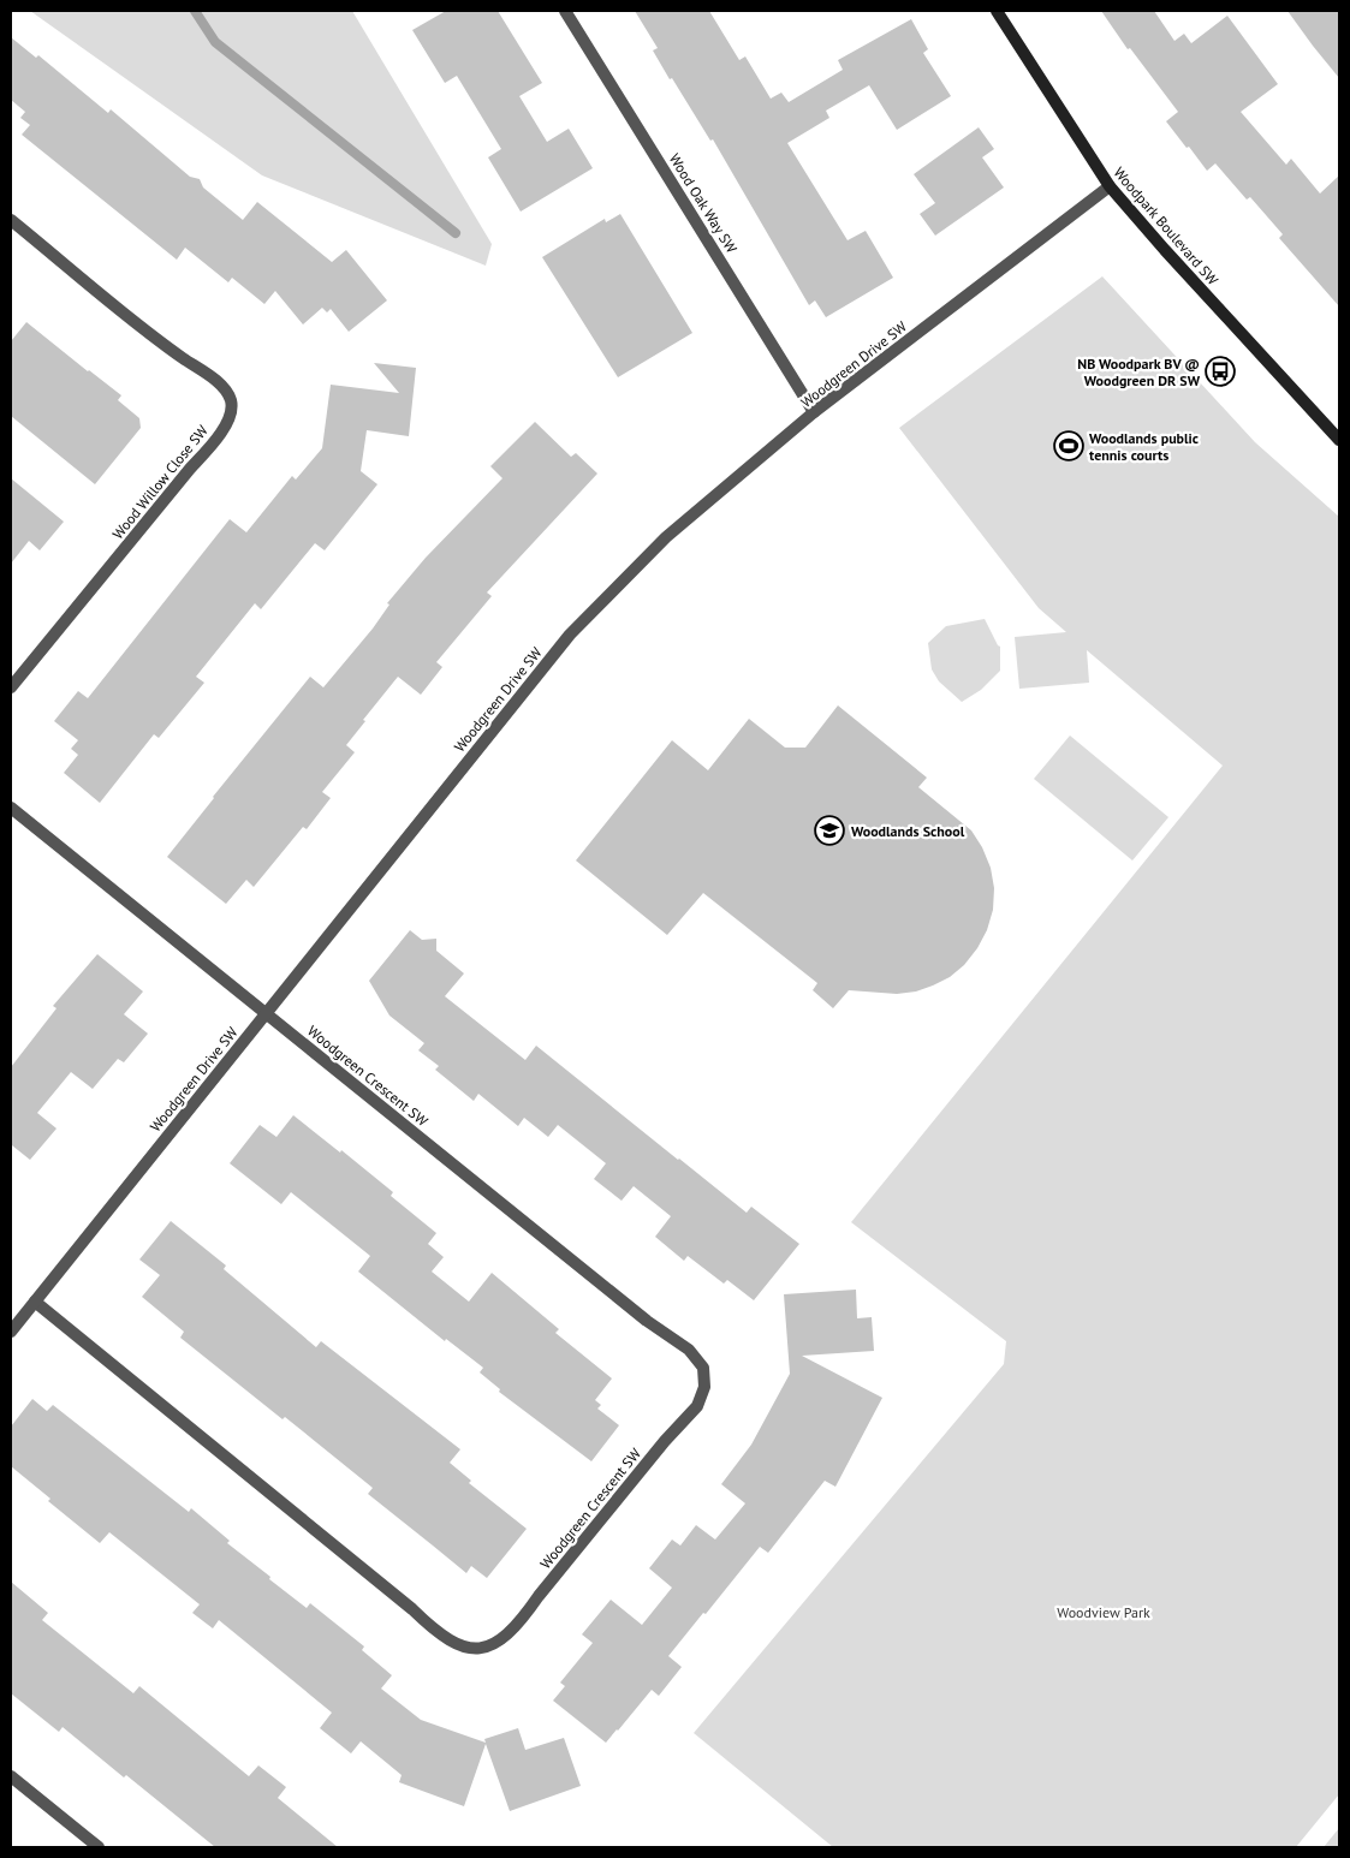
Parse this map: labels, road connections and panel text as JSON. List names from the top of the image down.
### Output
{
  "streets": {
    "street": [
      "Wood Oak Way SW",
      "Woodpark Boulevard SW",
      "Woodgreen Drive SW",
      "Wood Willow Close SW",
      "Woodgreen Crescent SW"
    ]
  },
  "crossings": [
    ["Wood Oak Way SW", "Woodgreen Drive SW"],
    ["Woodpark Boulevard SW", "Woodgreen Drive SW"],
    ["Woodgreen Drive SW", "Woodgreen Crescent SW"]
  ],
  "parks": ["Woodview Park"],
  "places": {
    "bus stop": ["NB Woodpark BV @ Woodgreen DR SW"],
    "sports": ["Woodlands public tennis courts"],
    "school or university": ["Woodlands School"]
  }
}
